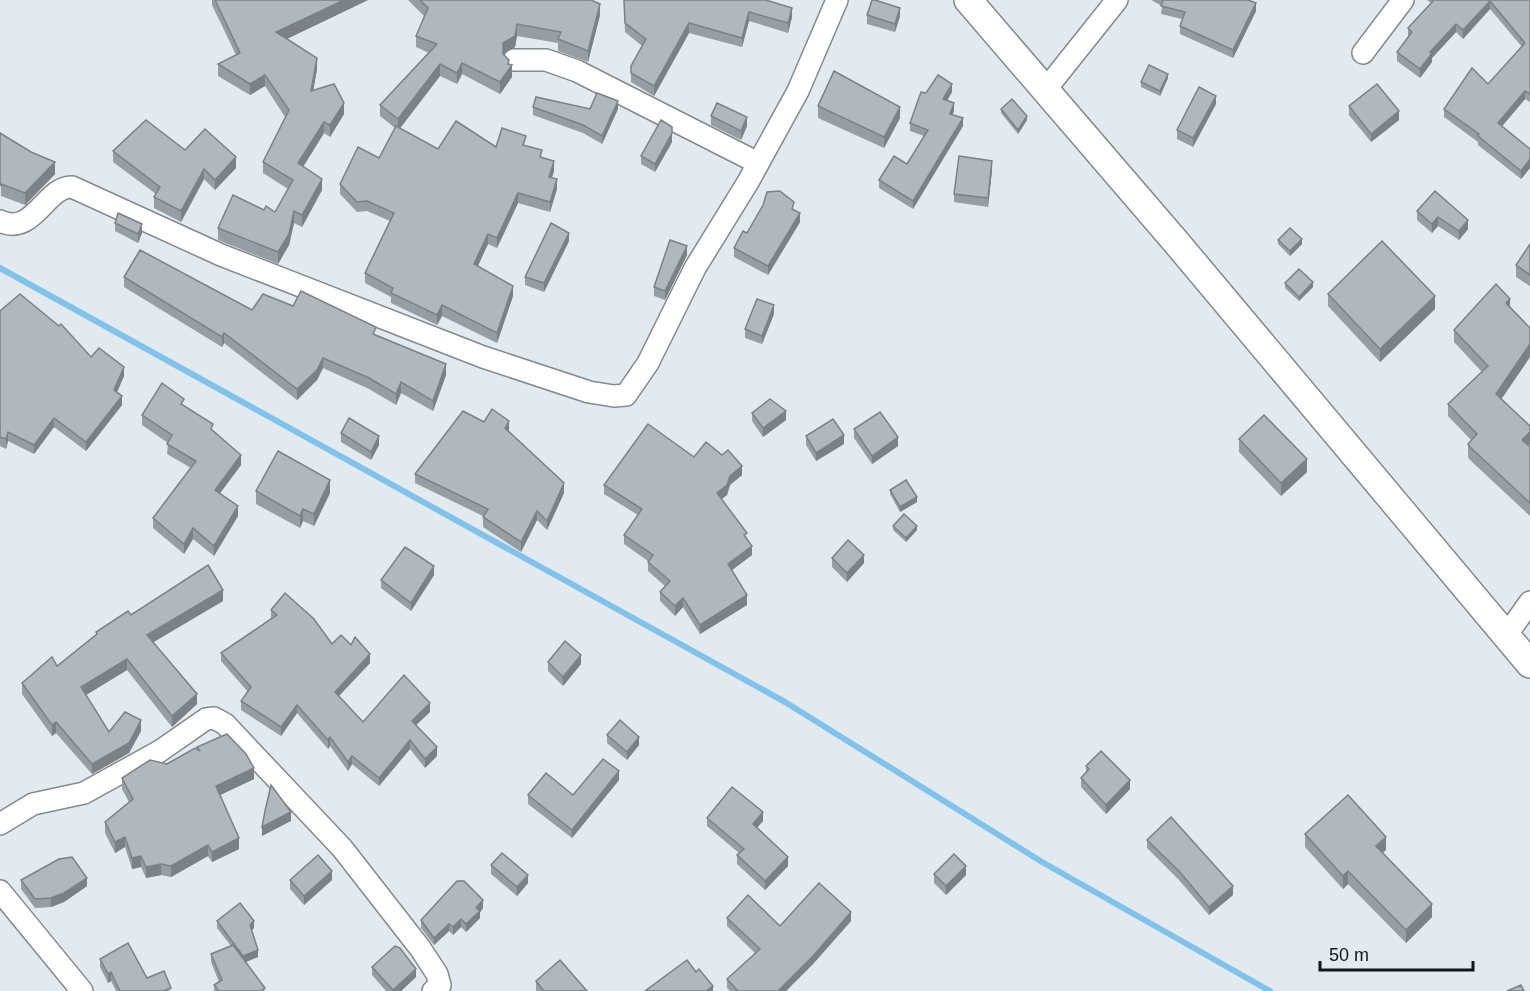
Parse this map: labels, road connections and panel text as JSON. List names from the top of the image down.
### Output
{
  "scale_bar": "50 m"
}
